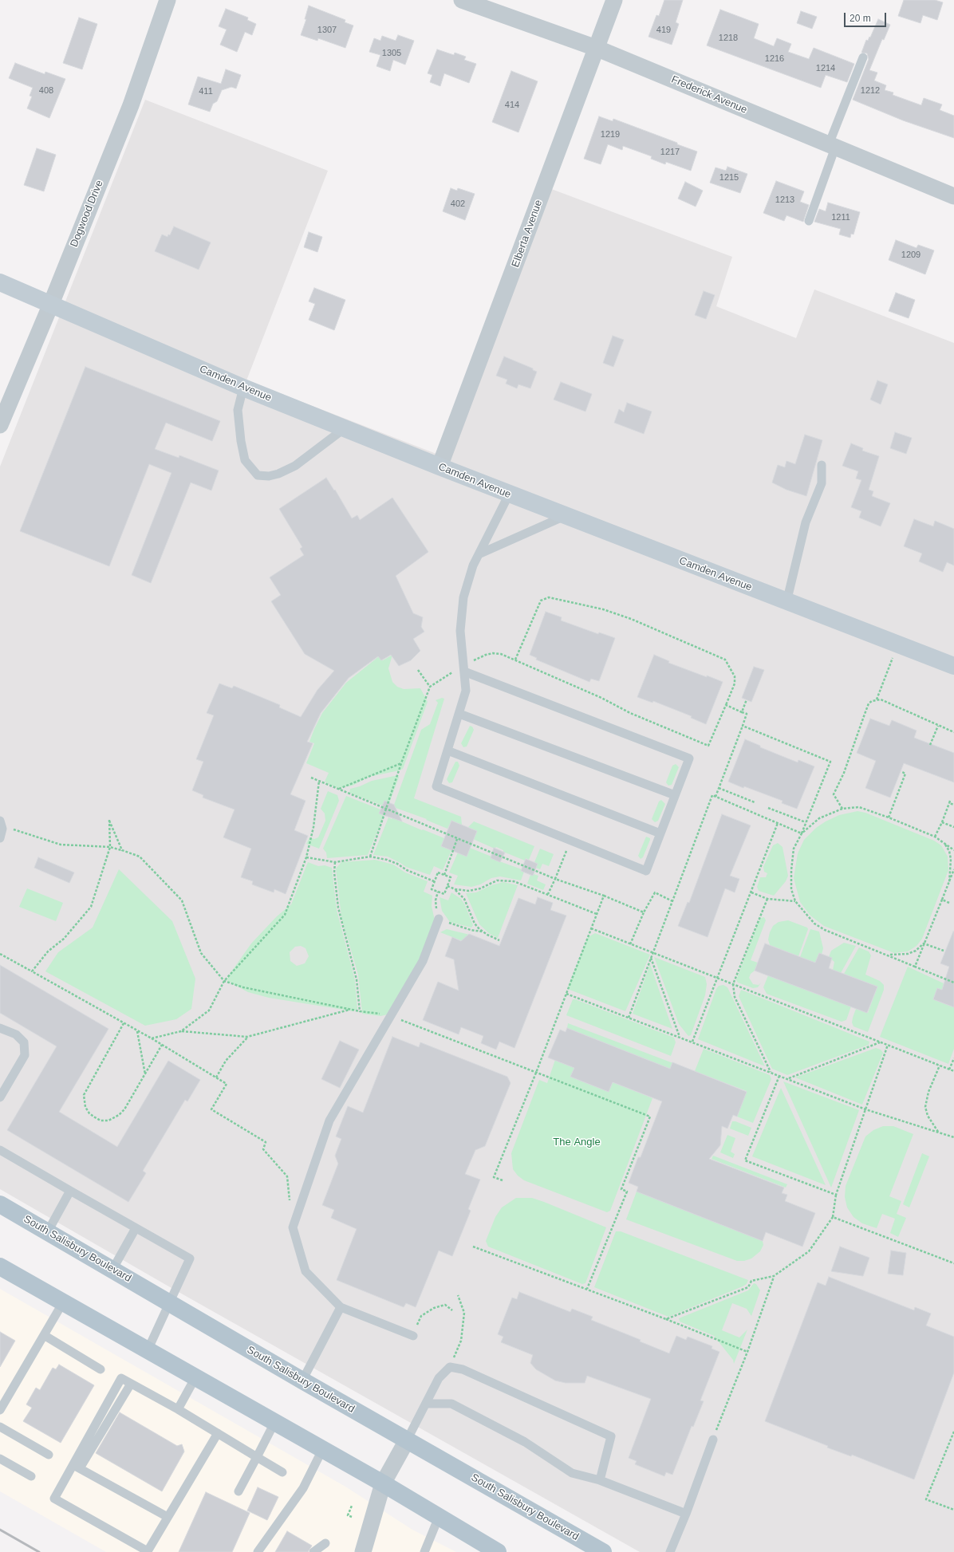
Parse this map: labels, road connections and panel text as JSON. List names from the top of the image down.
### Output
{
  "streets": {
    "main road": ["South Salisbury Boulevard"],
    "street": [
      "Frederick Avenue",
      "Dogwood Drive",
      "Elberta Avenue",
      "Camden Avenue"
    ]
  },
  "crossings": [
    ["Frederick Avenue", "Elberta Avenue"],
    ["Dogwood Drive", "Camden Avenue"],
    ["Elberta Avenue", "Camden Avenue"]
  ],
  "parks": ["The Angle"],
  "house_numbers": [
    "1307",
    "419",
    "1218",
    "1305",
    "1216",
    "1214",
    "408",
    "1212",
    "411",
    "414",
    "1219",
    "1217",
    "1215",
    "1213",
    "402",
    "1211",
    "1209"
  ],
  "scale_bar": "20 m"
}
